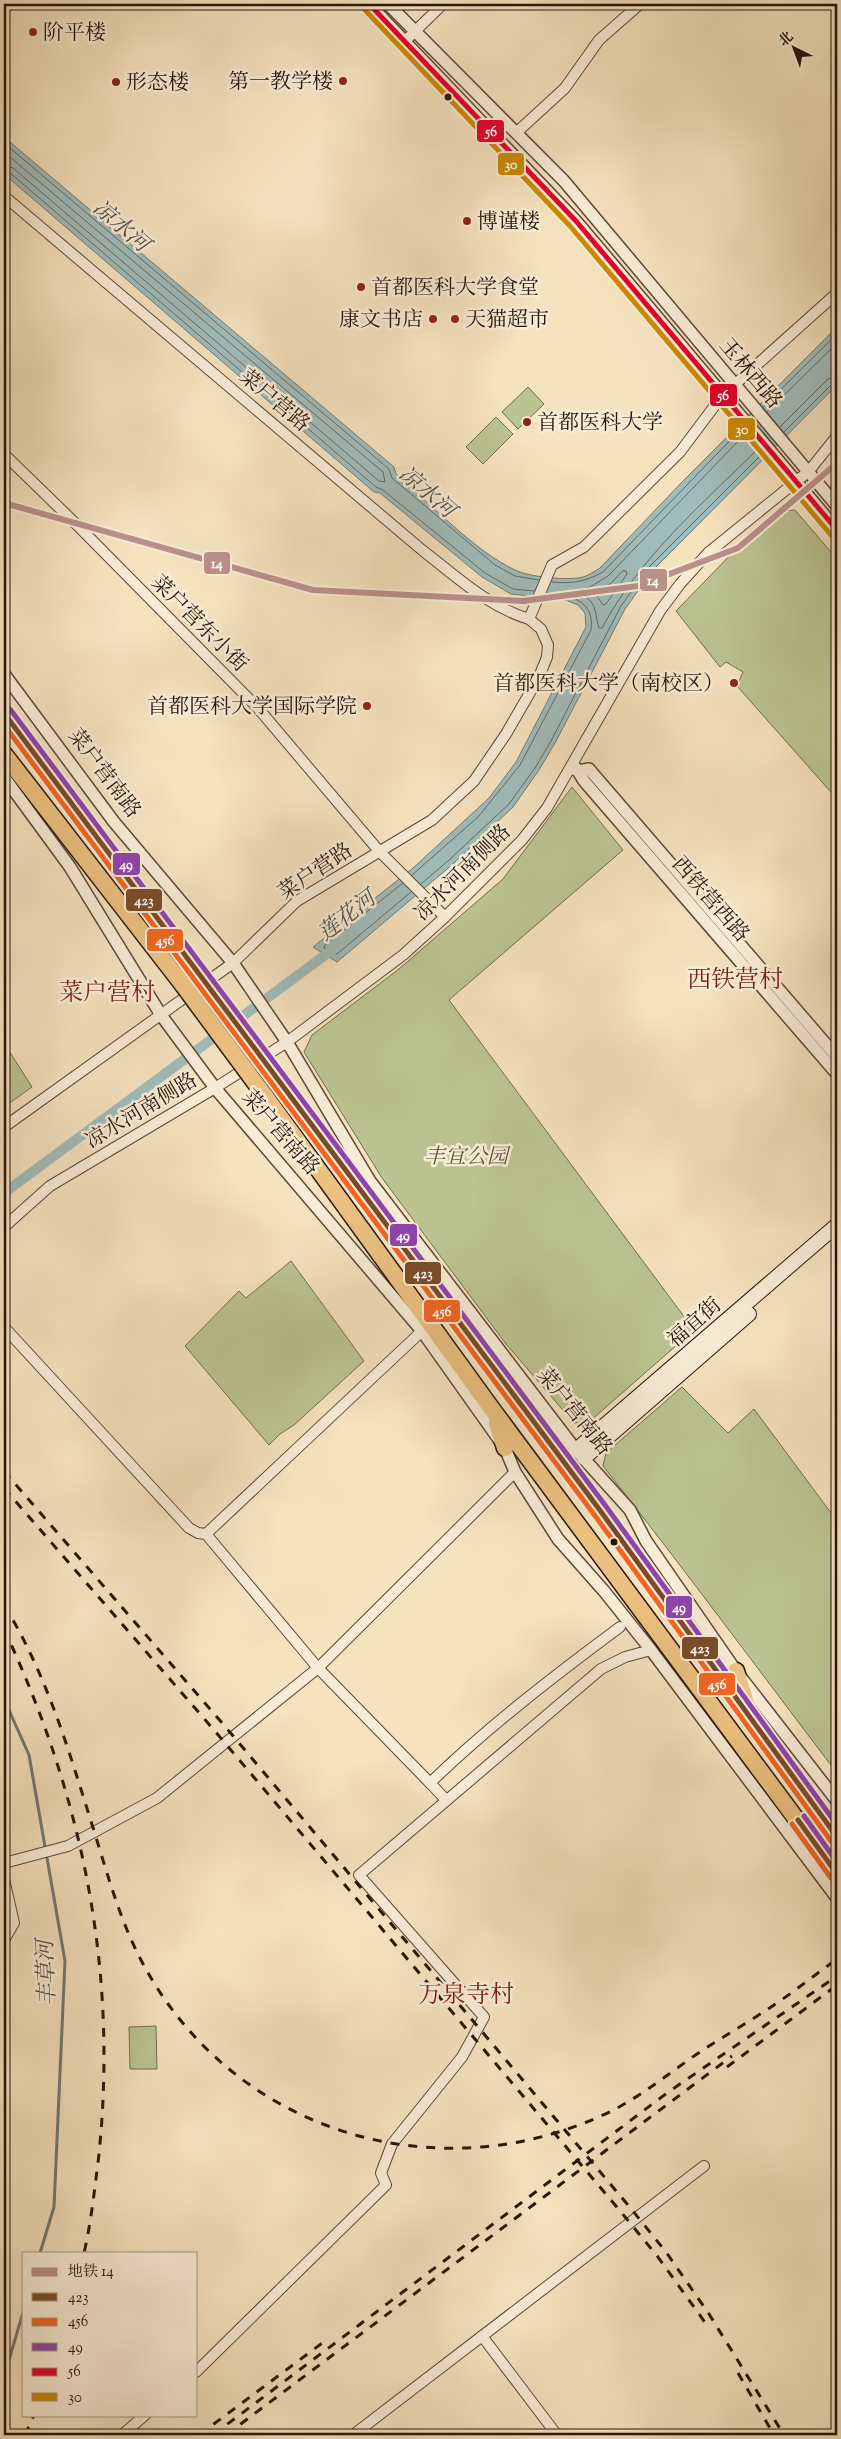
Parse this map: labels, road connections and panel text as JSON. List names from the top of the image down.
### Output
{
  "streets": {
    "highway": ["菜户营南路"],
    "main road": ["福宜街"],
    "street": [
      "玉林西路",
      "菜户营路",
      "菜户营东小街",
      "凉水河南侧路",
      "西铁营西路"
    ]
  },
  "crossings": [
    ["玉林西路", "凉水河南侧路"],
    ["菜户营路", "菜户营东小街"],
    ["菜户营路", "菜户营南路"],
    ["菜户营东小街", "凉水河南侧路"],
    ["菜户营南路", "凉水河南侧路"],
    ["菜户营南路", "福宜街"],
    ["凉水河南侧路", "西铁营西路"]
  ],
  "districts": ["西铁营村", "菜户营村", "万泉寺村"],
  "water": ["凉水河", "莲花河", "丰草河"],
  "parks": ["丰宜公园"],
  "places": [
    "阶平楼",
    "第一教学楼",
    "形态楼",
    "博谨楼",
    "首都医科大学食堂",
    "康文书店",
    "天猫超市",
    "首都医科大学",
    "首都医科大学（南校区）",
    "首都医科大学国际学院"
  ],
  "lines": [
    "transit line 56",
    "transit line 30",
    "metro line 14",
    "transit line 49",
    "transit line 423",
    "transit line 456"
  ],
  "legend": [
    "地铁 14",
    "423",
    "456",
    "49",
    "56",
    "30"
  ],
  "north": "top left"
}
